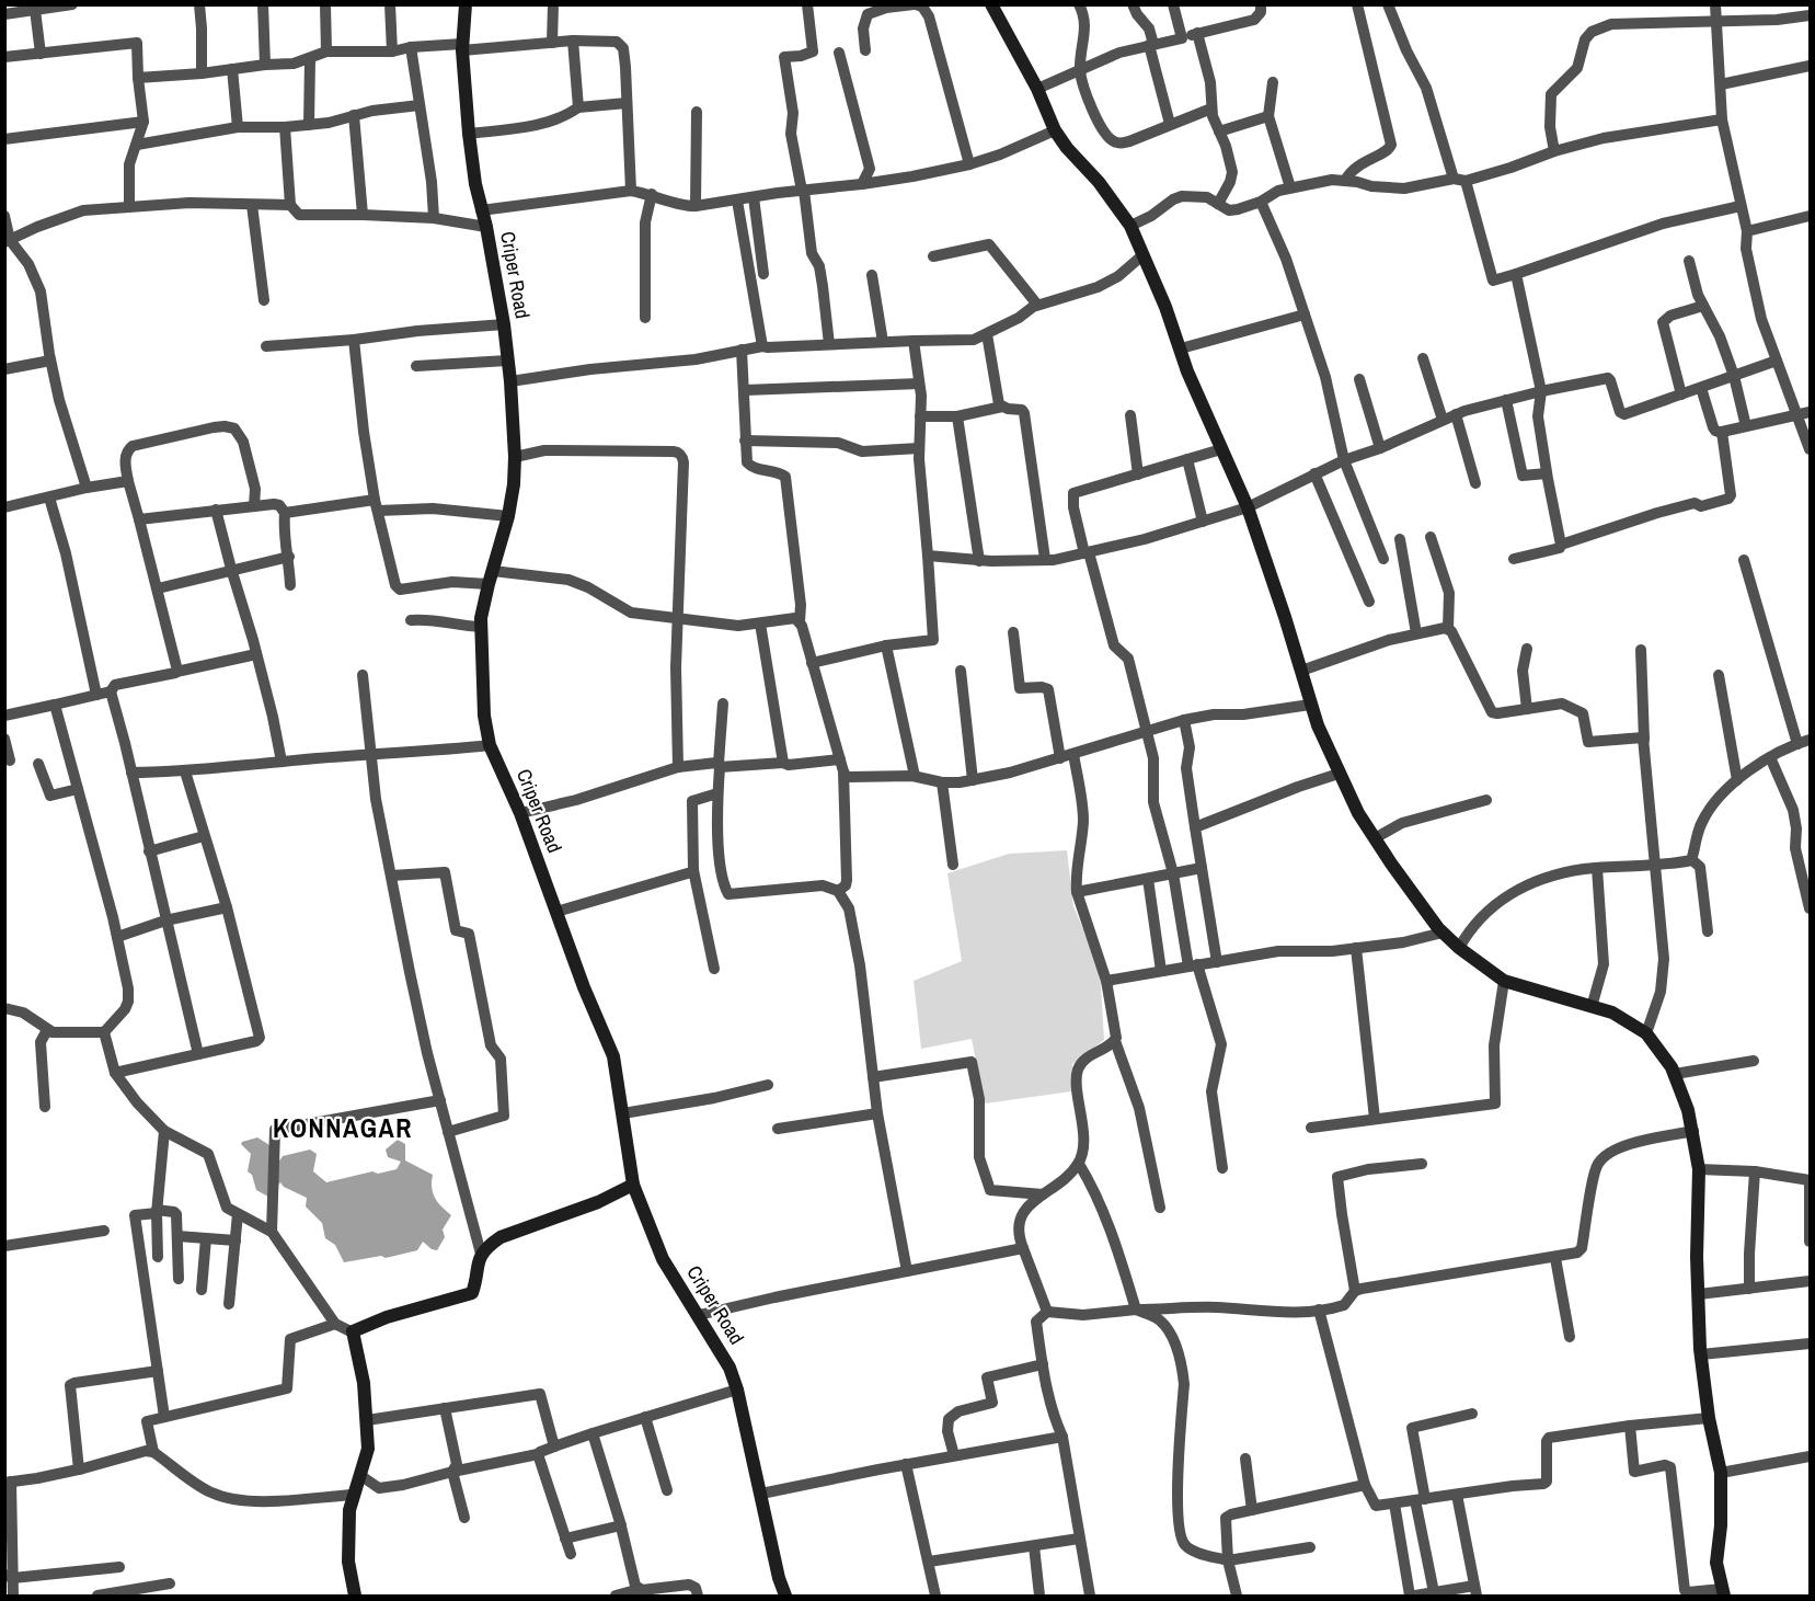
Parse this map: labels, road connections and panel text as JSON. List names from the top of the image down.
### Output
{
  "streets": {
    "street": ["Criper Road"]
  },
  "districts": ["KONNAGAR"]
}
